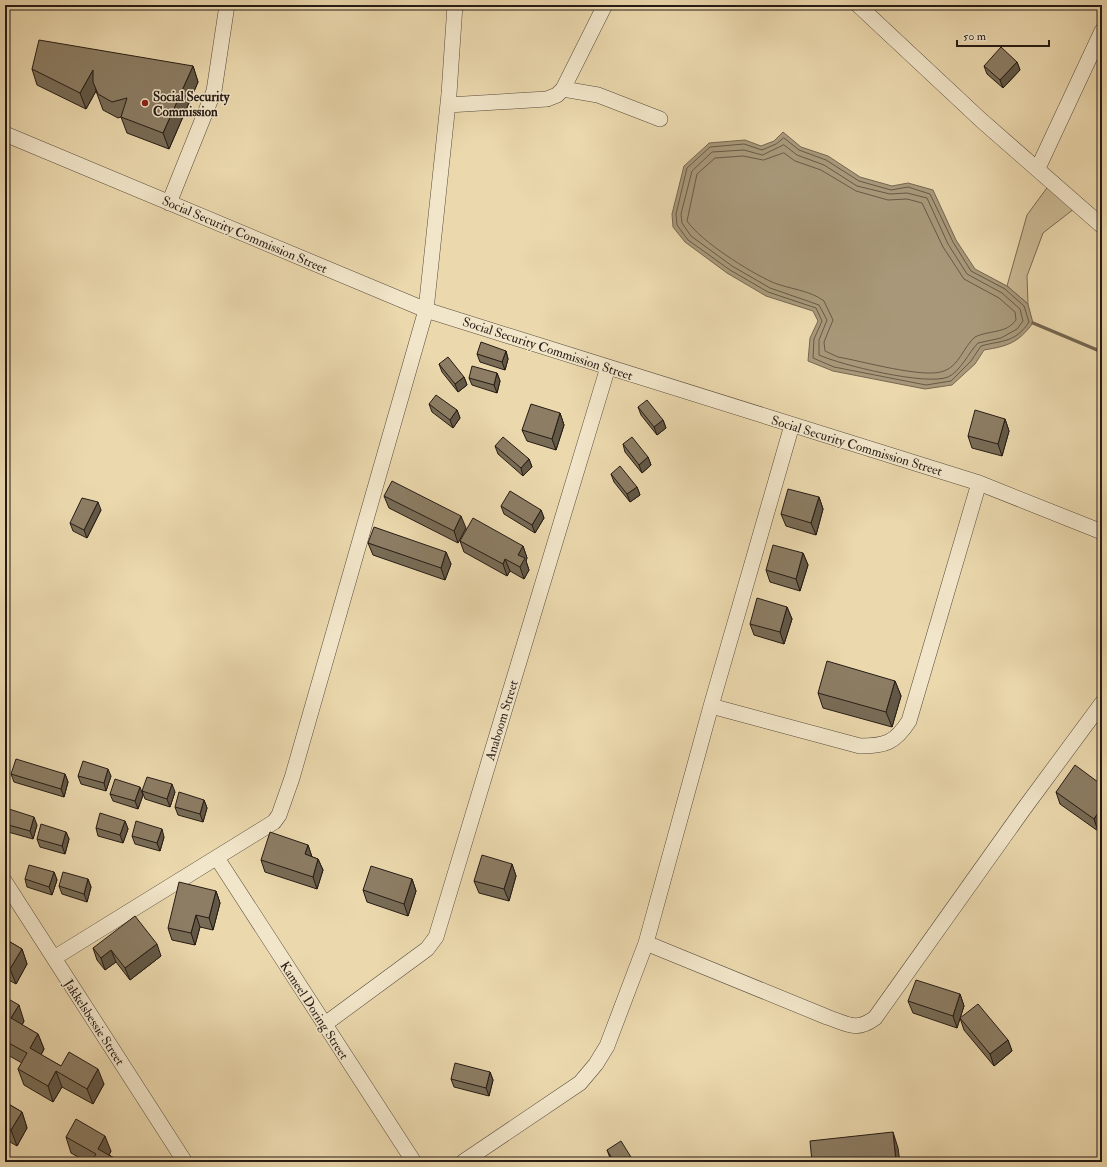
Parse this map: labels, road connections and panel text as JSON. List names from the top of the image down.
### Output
{
  "streets": {
    "street": [
      "Social Security Commission Street",
      "Anaboom Street",
      "Kameel Doring Street",
      "Jakkelsbessie Street"
    ]
  },
  "crossings": [
    ["Social Security Commission Street", "Anaboom Street"],
    ["Anaboom Street", "Kameel Doring Street"]
  ],
  "places": ["Social Security Commission"],
  "scale_bar": "50 m"
}
